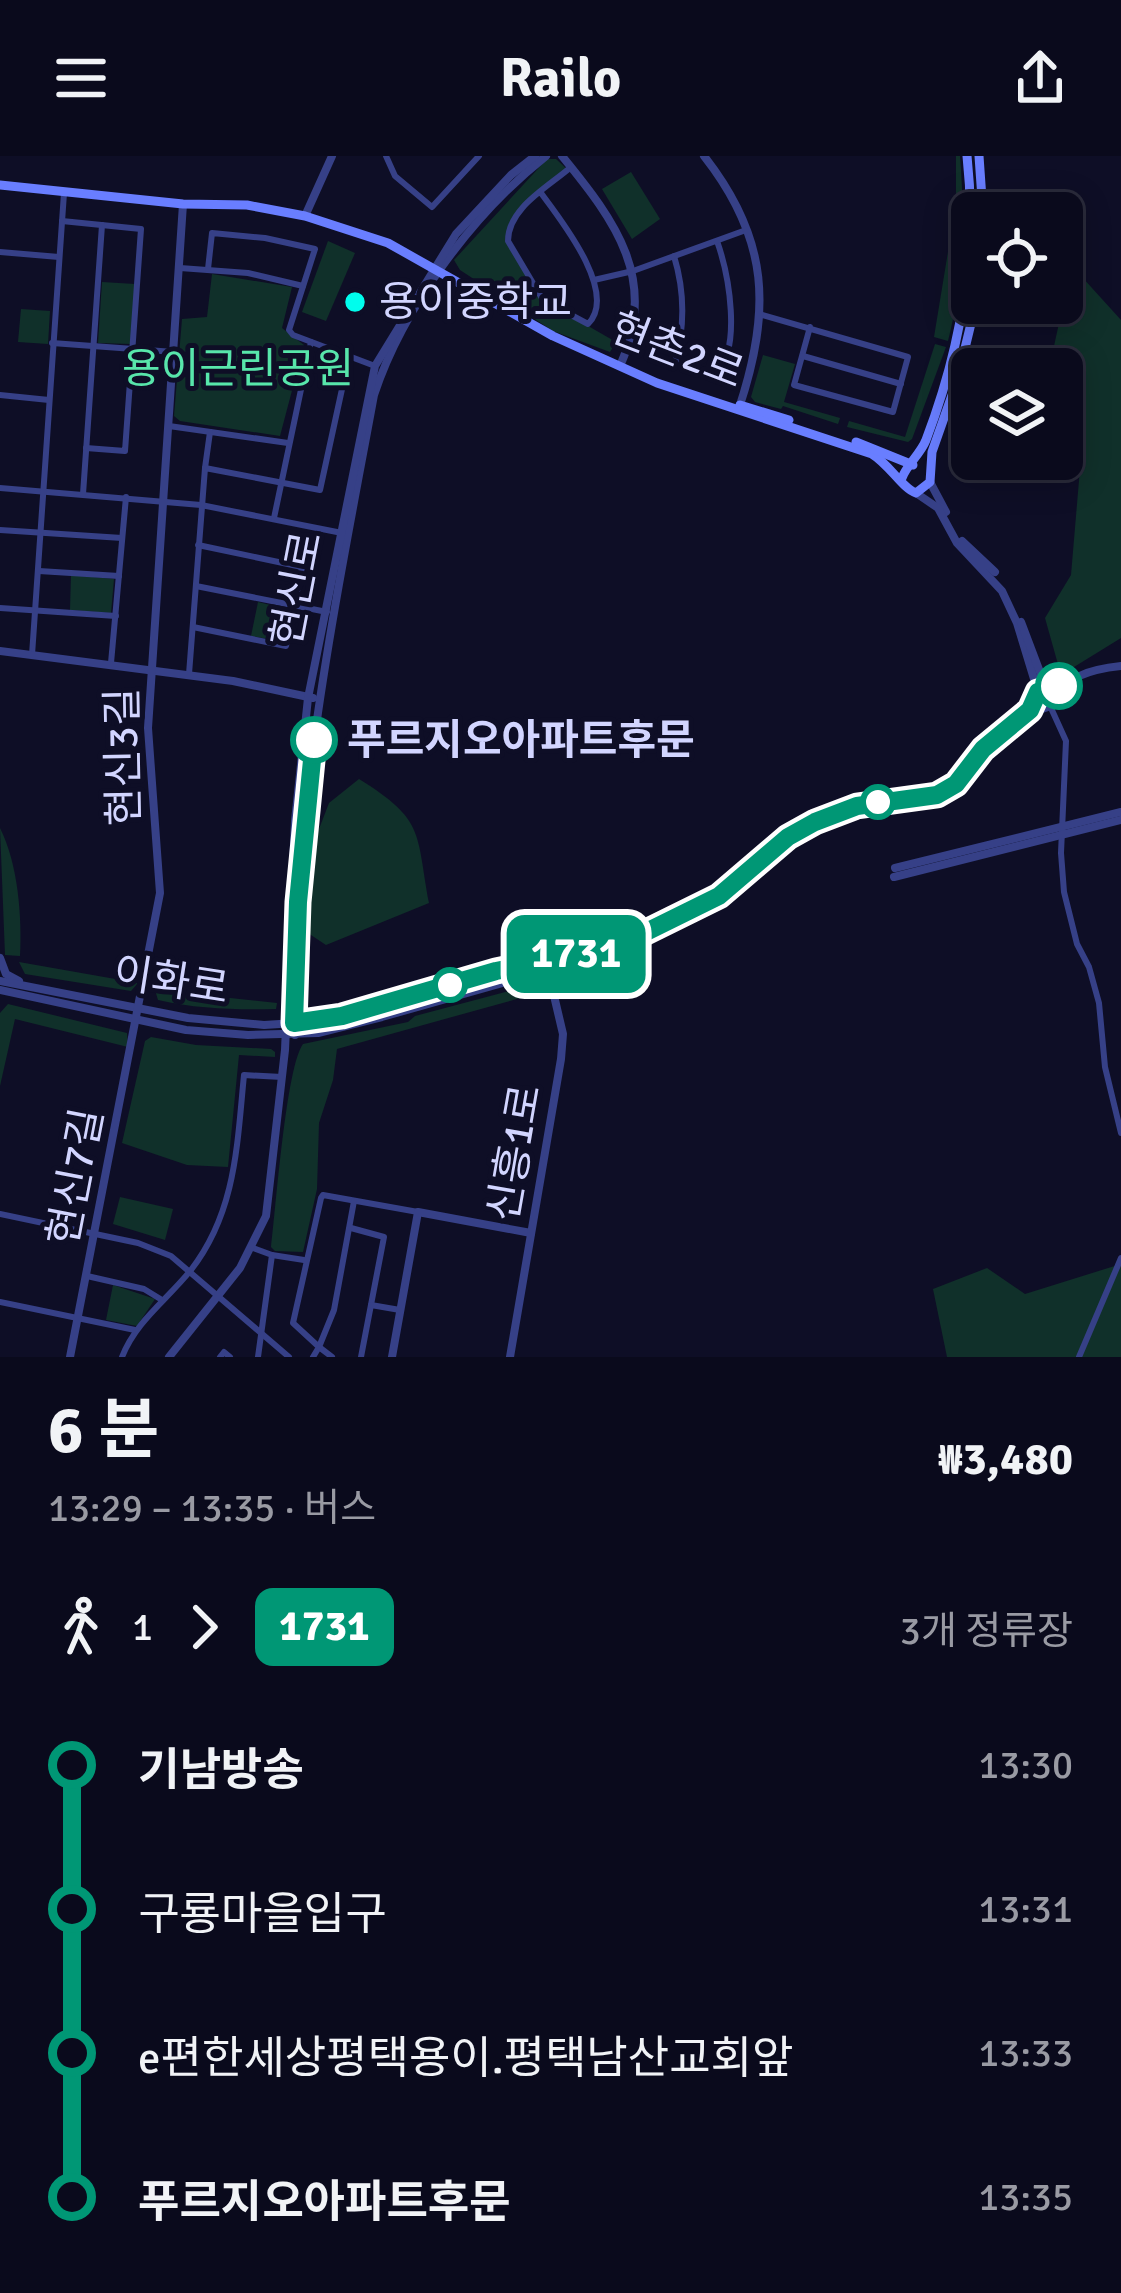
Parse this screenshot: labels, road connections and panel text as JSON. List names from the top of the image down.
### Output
{
  "streets": {
    "main road": ["현촌2로"],
    "street": [
      "현신로",
      "현신3길",
      "이화로",
      "신흥1로",
      "현신7길"
    ]
  },
  "crossings": [
    ["현촌2로", "현신로"],
    ["현신로", "이화로"],
    ["현신3길", "이화로"],
    ["현신3길", "현신7길"],
    ["이화로", "신흥1로"],
    ["이화로", "현신7길"]
  ],
  "parks": ["용이근린공원"],
  "places": ["용이중학교", "푸르지오아파트후문"],
  "lines": ["bus line 1731"],
  "page": {
    "header": "Railo",
    "on_map": "1731",
    "heading": ["6 분", "13:29 – 13:35 · 버스", "₩3,480"],
    "legs": ["1", "1731", "3개 정류장"],
    "list": [
      {
        "name": "기남방송",
        "value": "13:30"
      },
      {
        "name": "구룡마을입구",
        "value": "13:31"
      },
      {
        "name": "e편한세상평택용이.평택남산교회앞",
        "value": "13:33"
      },
      {
        "name": "푸르지오아파트후문",
        "value": "13:35"
      }
    ]
  }
}
